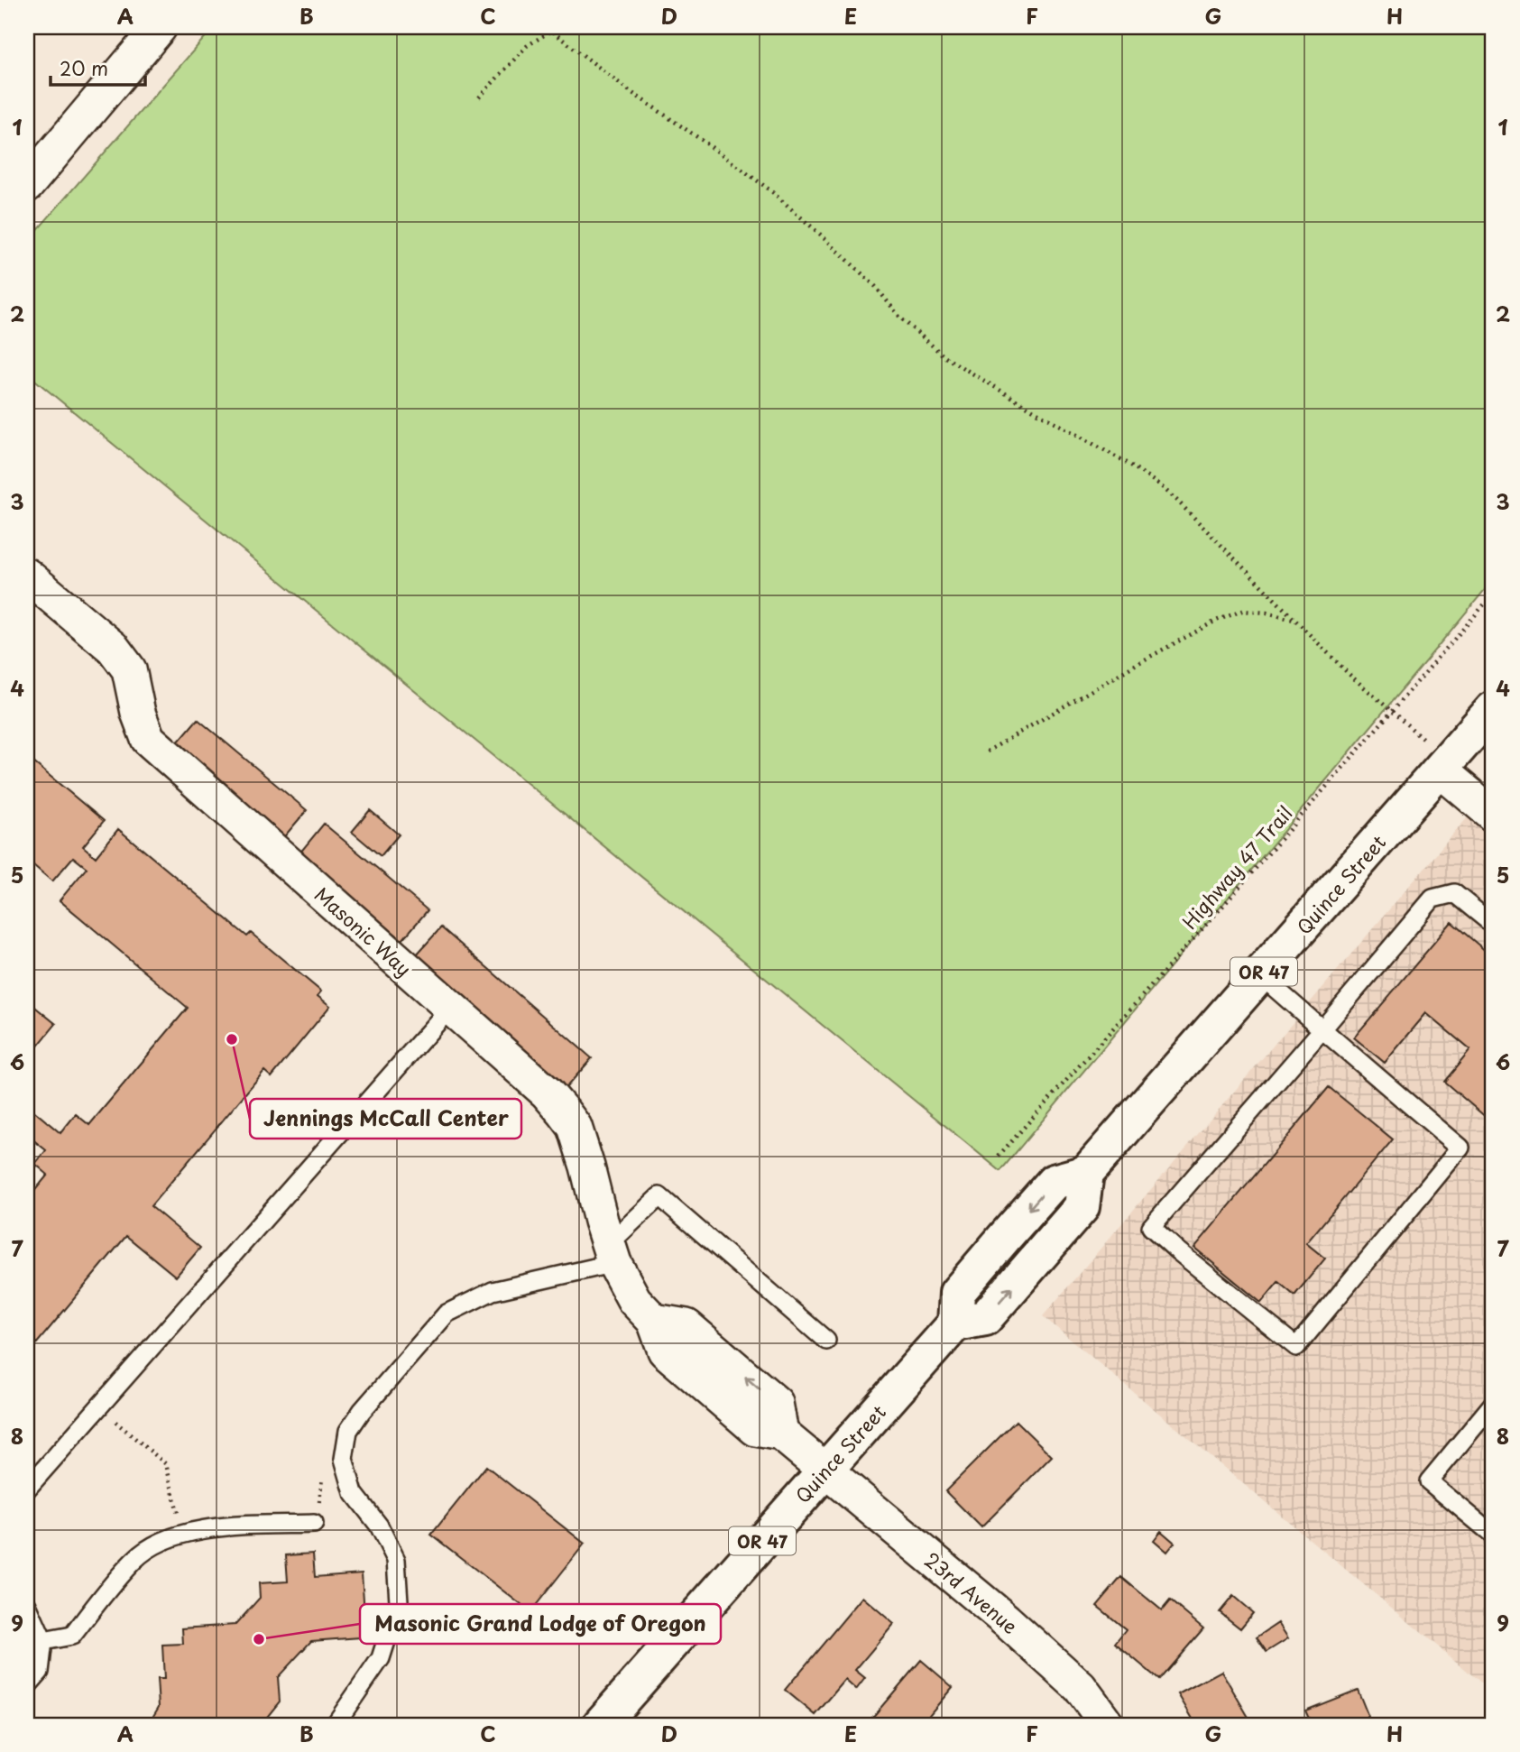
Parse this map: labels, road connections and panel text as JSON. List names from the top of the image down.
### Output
{
  "streets": {
    "highway": ["Quince Street", "OR 47"],
    "street": ["Masonic Way", "23rd Avenue"],
    "path": ["Highway 47 Trail"]
  },
  "crossings": [
    ["Quince Street", "Masonic Way"],
    ["Quince Street", "23rd Avenue"],
    ["Masonic Way", "23rd Avenue"]
  ],
  "places": ["Jennings McCall Center", "Masonic Grand Lodge of Oregon"],
  "scale_bar": "20 m",
  "grid": {
    "columns": [
      "A",
      "B",
      "C",
      "D",
      "E",
      "F",
      "G",
      "H"
    ],
    "rows": [
      "1",
      "2",
      "3",
      "4",
      "5",
      "6",
      "7",
      "8",
      "9"
    ]
  }
}
